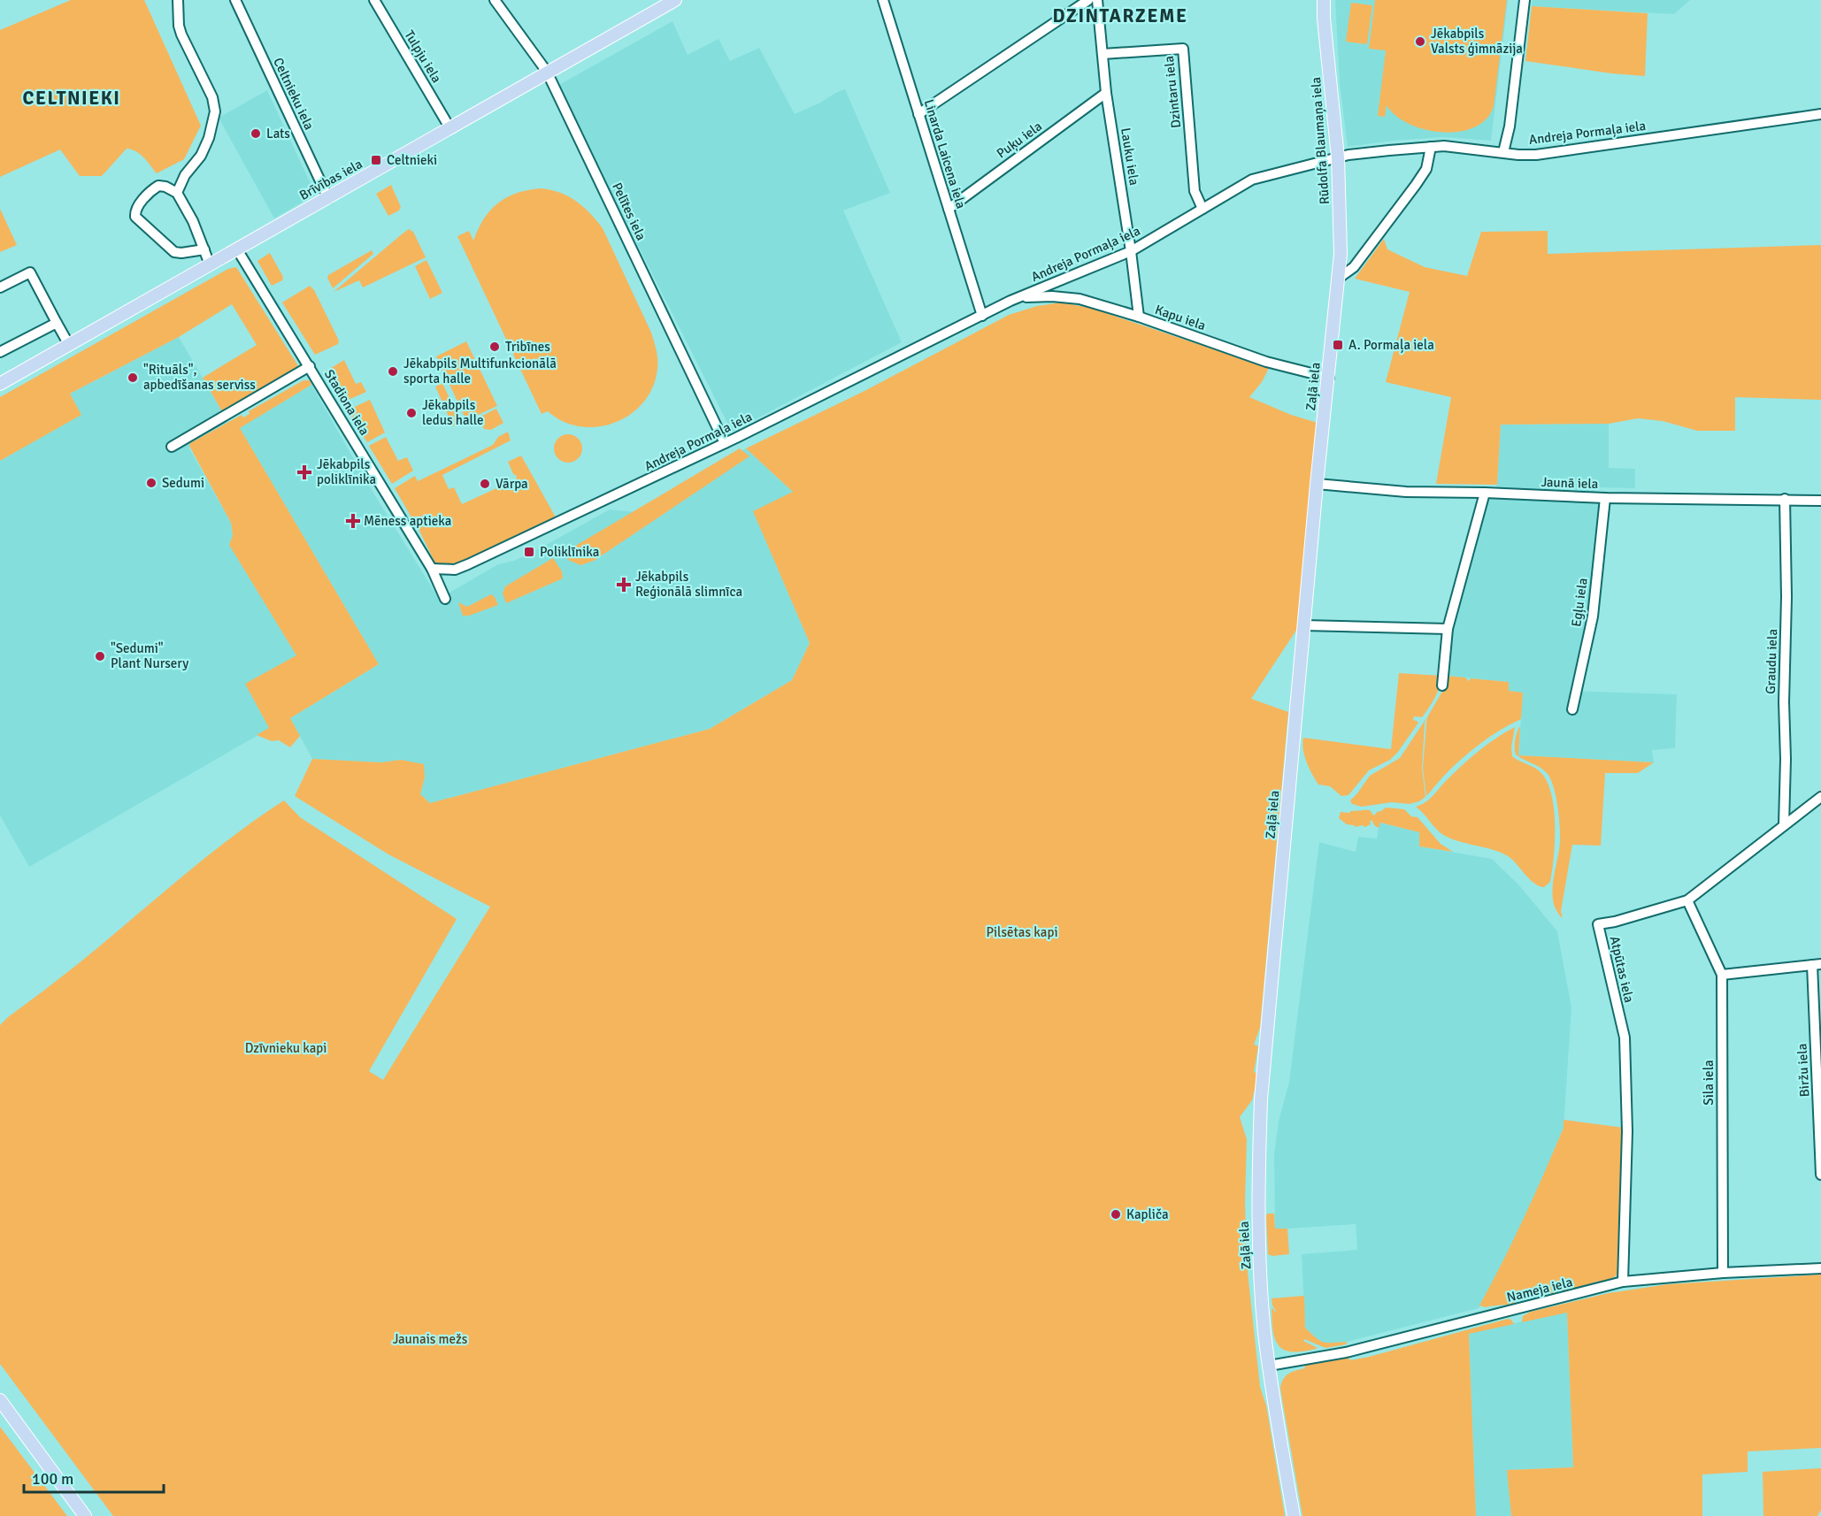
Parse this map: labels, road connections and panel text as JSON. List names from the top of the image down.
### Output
{
  "streets": {
    "main road": ["Rūdolfa Blaumaņa iela", "Brīvības iela", "Zaļā iela"],
    "street": [
      "Tulpju iela",
      "Dzintaru iela",
      "Celtnieku iela",
      "Andreja Pormaļa iela",
      "Puķu iela",
      "Linarda Laicena iela",
      "Lauku iela",
      "Pelītes iela",
      "Kapu iela",
      "Stadiona iela",
      "Jaunā iela",
      "Egļu iela",
      "Graudu iela",
      "Atpūtas iela",
      "Biržu iela",
      "Sila iela",
      "Nameja iela"
    ]
  },
  "crossings": [
    ["Tulpju iela", "Brīvības iela"],
    ["Dzintaru iela", "Andreja Pormaļa iela"],
    ["Dzintaru iela", "Lauku iela"],
    ["Celtnieku iela", "Brīvības iela"],
    ["Andreja Pormaļa iela", "Rūdolfa Blaumaņa iela"],
    ["Andreja Pormaļa iela", "Linarda Laicena iela"],
    ["Andreja Pormaļa iela", "Lauku iela"],
    ["Andreja Pormaļa iela", "Pelītes iela"],
    ["Andreja Pormaļa iela", "Kapu iela"],
    ["Andreja Pormaļa iela", "Stadiona iela"],
    ["Puķu iela", "Linarda Laicena iela"],
    ["Puķu iela", "Lauku iela"],
    ["Rūdolfa Blaumaņa iela", "Zaļā iela"],
    ["Lauku iela", "Kapu iela"],
    ["Brīvības iela", "Pelītes iela"],
    ["Brīvības iela", "Stadiona iela"],
    ["Kapu iela", "Zaļā iela"],
    ["Zaļā iela", "Jaunā iela"],
    ["Zaļā iela", "Nameja iela"],
    ["Jaunā iela", "Egļu iela"],
    ["Jaunā iela", "Graudu iela"],
    ["Graudu iela", "Atpūtas iela"],
    ["Atpūtas iela", "Sila iela"],
    ["Atpūtas iela", "Nameja iela"],
    ["Sila iela", "Nameja iela"]
  ],
  "districts": ["DZINTARZEME", "CELTNIEKI"],
  "parks": ["Pilsētas kapi", "Dzīvnieku kapi", "Jaunais mežs"],
  "places": {
    "other": [
      "Jēkabpils Valsts ģimnāzija",
      "Lats",
      "Tribīnes",
      "Jēkabpils Multifunkcionālā sporta halle",
      "\"Rituāls\", apbedīšanas serviss",
      "Jēkabpils ledus halle",
      "Sedumi",
      "Vārpa",
      "\"Sedumi\" Plant Nursery",
      "Kapliča"
    ],
    "transit": ["Celtnieki", "A. Pormaļa iela", "Poliklīnika"],
    "health": ["Jēkabpils poliklīnika", "Mēness aptieka", "Jēkabpils Reģionālā slimnīca"]
  },
  "scale_bar": "100 m"
}
